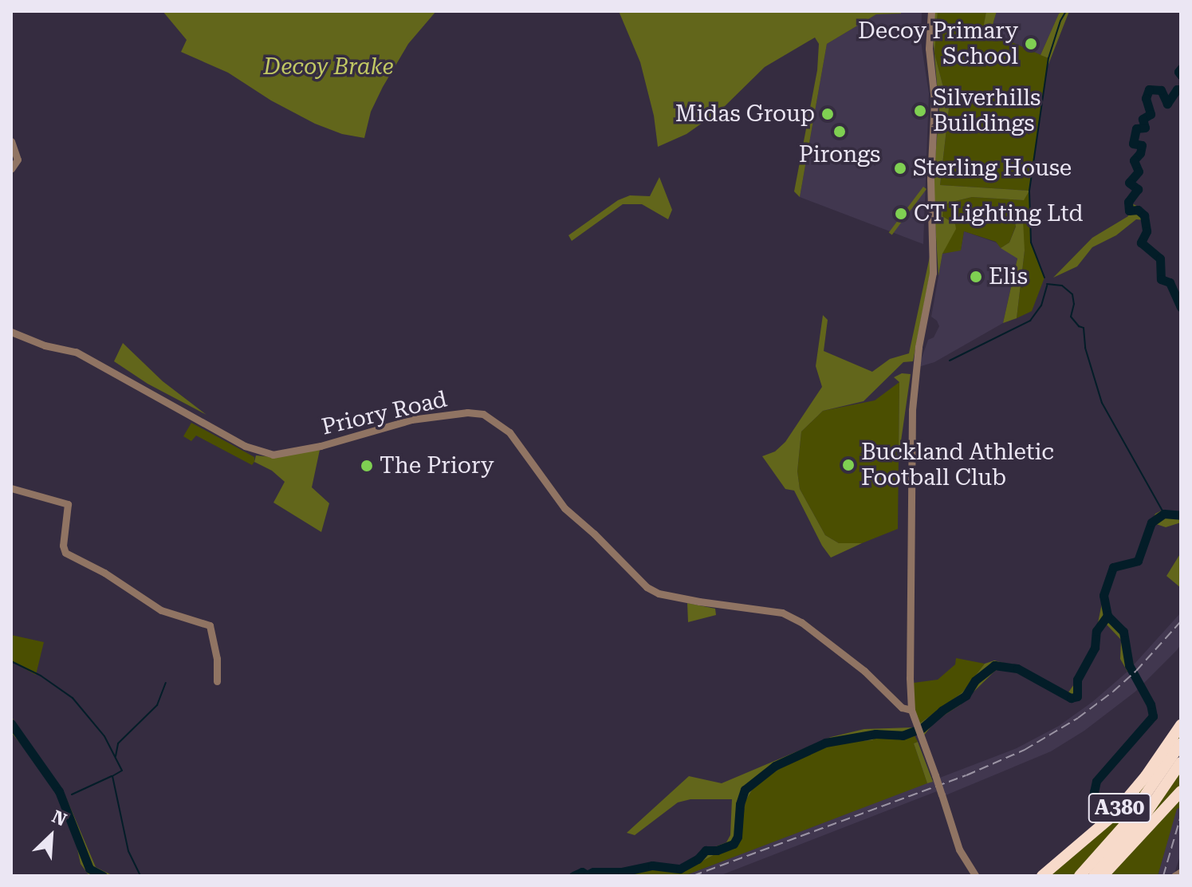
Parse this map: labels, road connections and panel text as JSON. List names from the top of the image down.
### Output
{
  "streets": {
    "highway": ["A380"],
    "street": ["Priory Road"]
  },
  "parks": ["Decoy Brake"],
  "places": [
    "Decoy Primary School",
    "Silverhills Buildings",
    "Midas Group",
    "Pirongs",
    "Sterling House",
    "CT Lighting Ltd",
    "Elis",
    "Buckland Athletic Football Club",
    "The Priory"
  ],
  "north": "top right"
}
